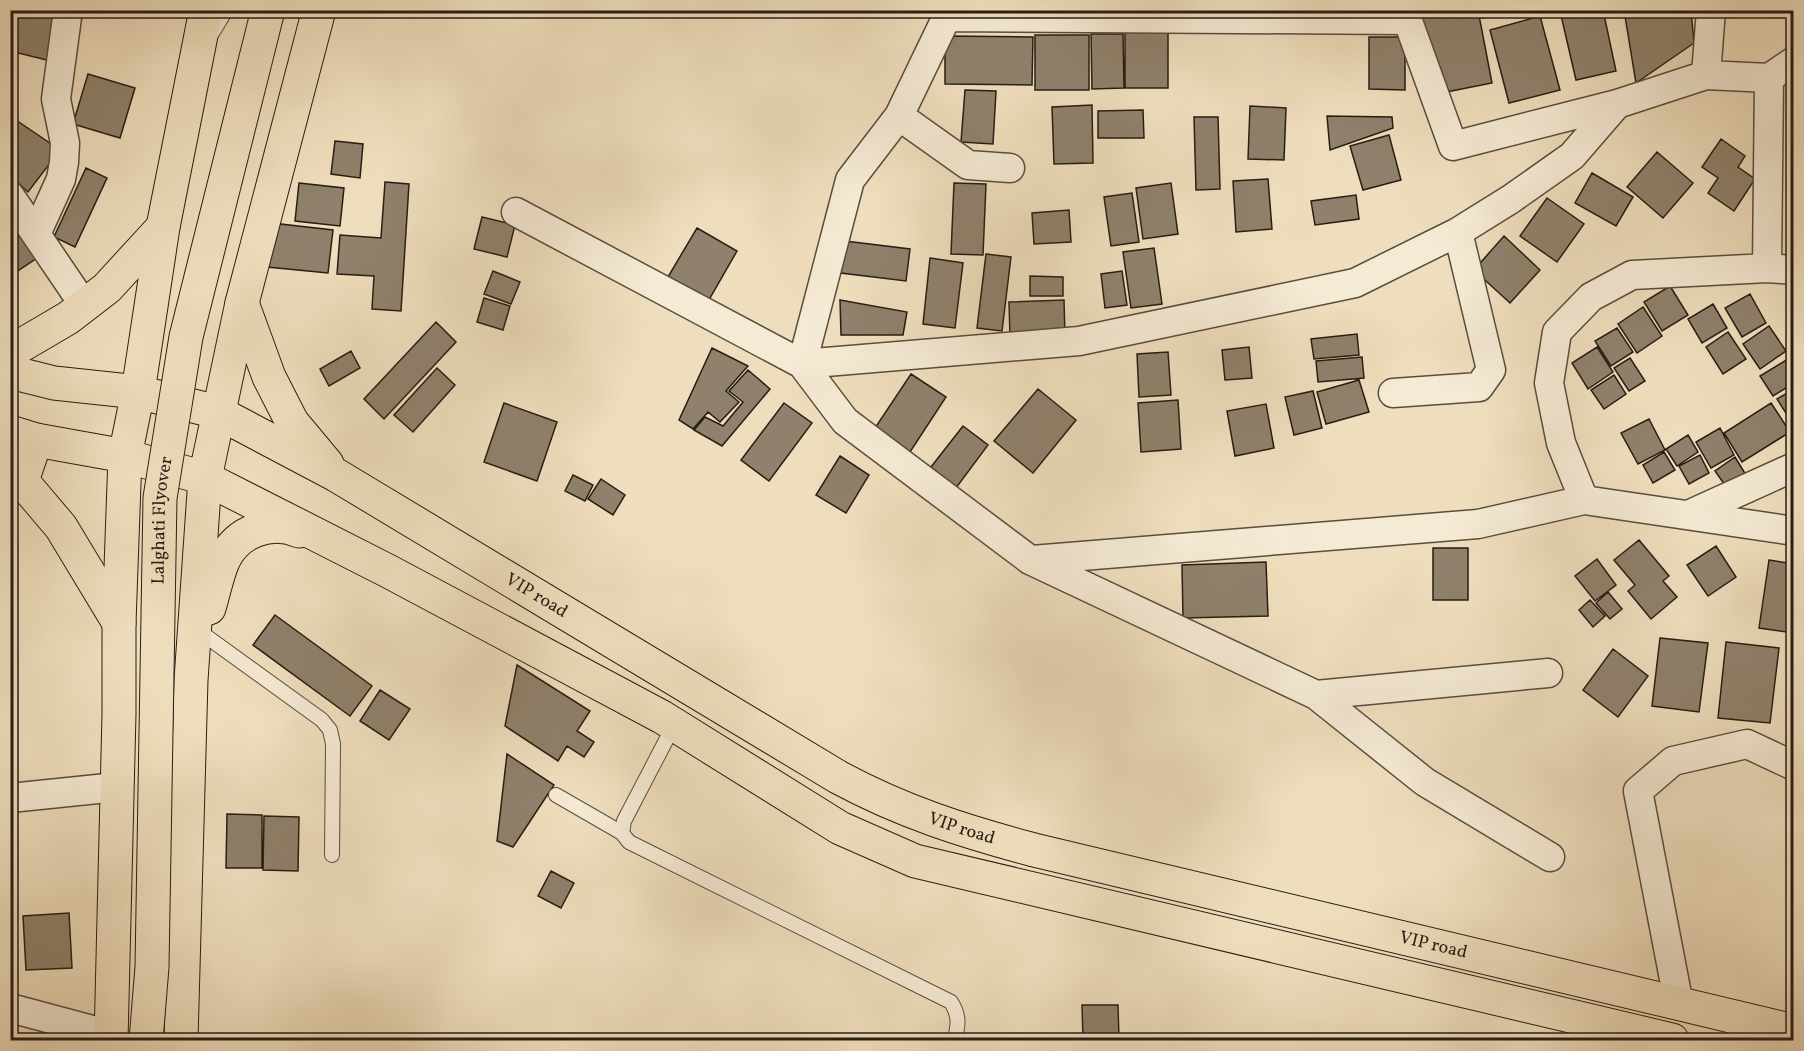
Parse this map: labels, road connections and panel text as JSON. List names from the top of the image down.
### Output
{
  "streets": {
    "main road": ["Lalghati Flyover", "VIP road"]
  }
}
